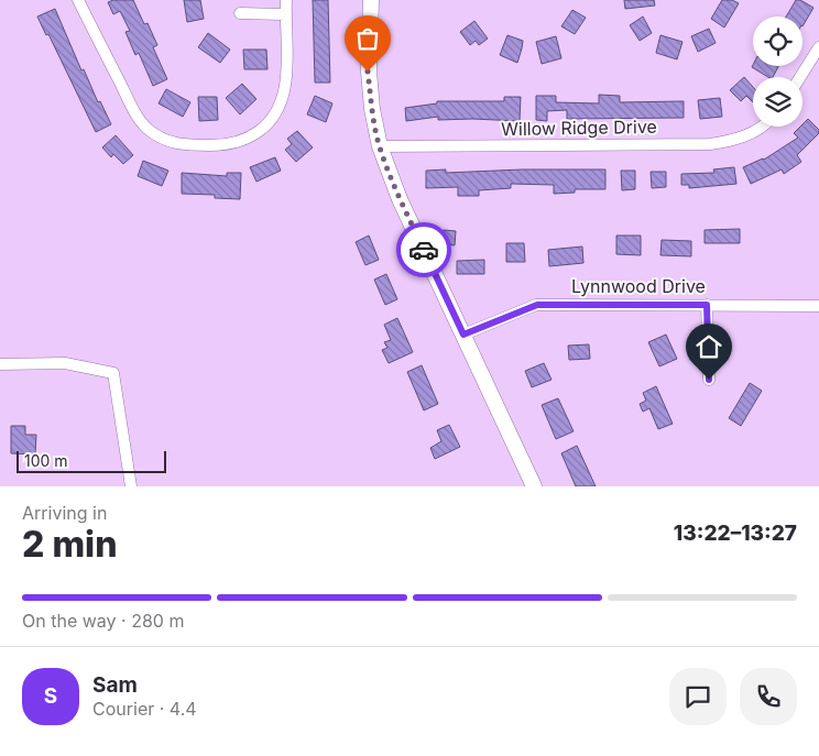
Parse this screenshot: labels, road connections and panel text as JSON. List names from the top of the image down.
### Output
{
  "streets": {
    "street": ["Willow Ridge Drive", "Lynnwood Drive"]
  },
  "scale_bar": "100 m",
  "page": {
    "scale": "100 m",
    "heading": ["2 min", "Arriving in", "13:22–13:27"],
    "panel": ["Sam", "Courier · 4.4"],
    "bar": "On the way · 280 m",
    "round": "S"
  }
}
